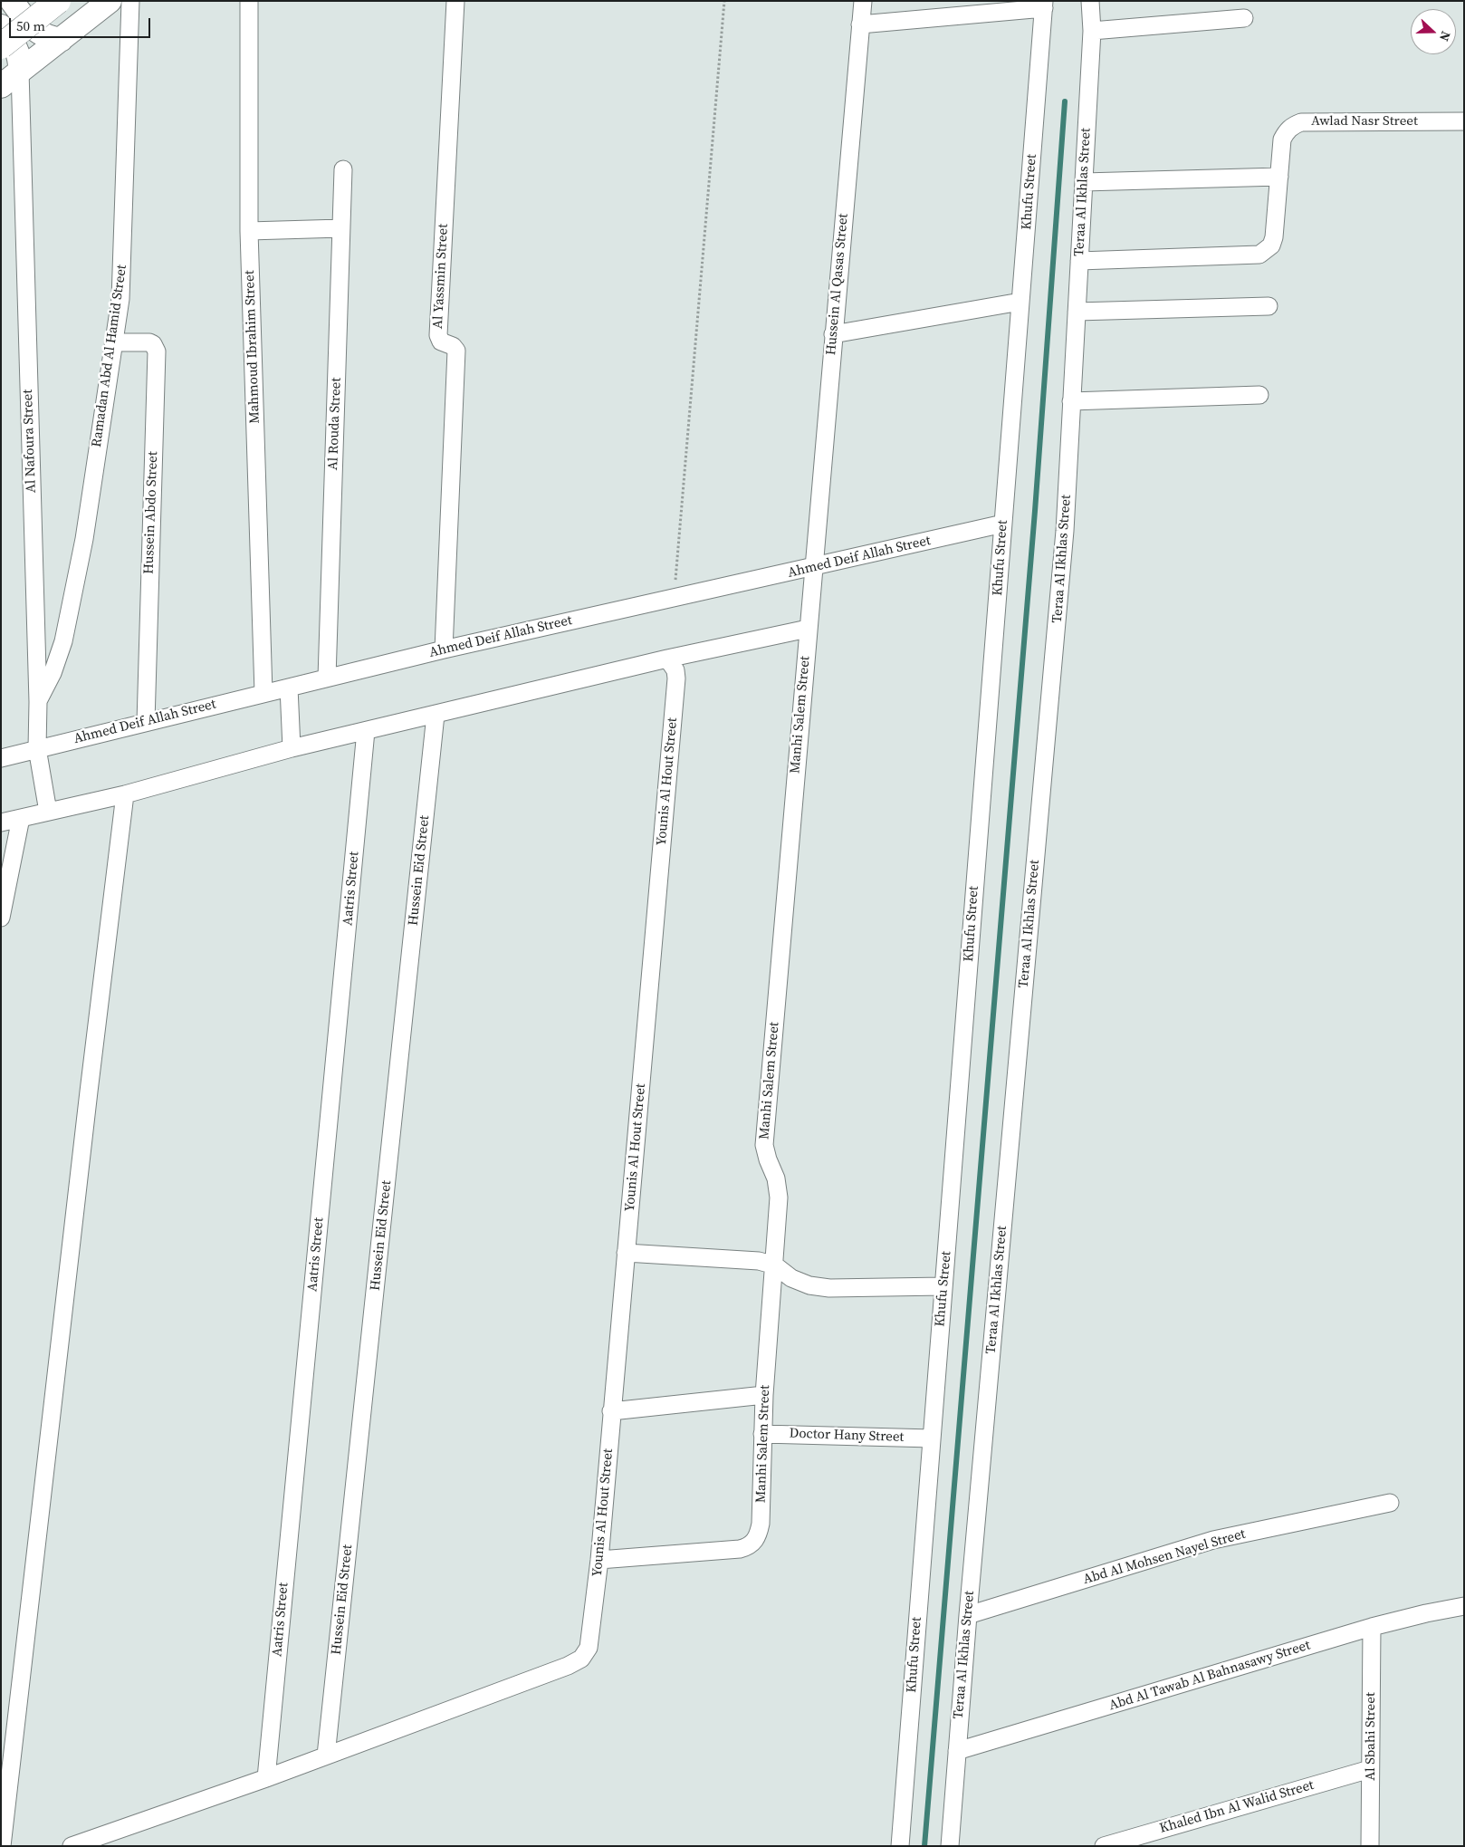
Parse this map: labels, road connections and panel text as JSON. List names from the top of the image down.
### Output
{
  "streets": {
    "street": [
      "Awlad Nasr Street",
      "Khufu Street",
      "Teraa Al Ikhlas Street",
      "Al Yassmin Street",
      "Hussein Al Qasas Street",
      "Mahmoud Ibrahim Street",
      "Ramadan Abd Al Hamid Street",
      "Al Rouda Street",
      "Al Nafoura Street",
      "Hussein Abdo Street",
      "Ahmed Deif Allah Street",
      "Manhi Salem Street",
      "Younis Al Hout Street",
      "Hussein Eid Street",
      "Aatris Street",
      "Doctor Hany Street",
      "Abd Al Mohsen Nayel Street",
      "Abd Al Tawab Al Bahnasawy Street",
      "Al Sbahi Street",
      "Khaled Ibn Al Walid Street"
    ]
  },
  "crossings": [
    ["Awlad Nasr Street", "Teraa Al Ikhlas Street"],
    ["Khufu Street", "Ahmed Deif Allah Street"],
    ["Khufu Street", "Doctor Hany Street"],
    ["Teraa Al Ikhlas Street", "Abd Al Mohsen Nayel Street"],
    ["Teraa Al Ikhlas Street", "Abd Al Tawab Al Bahnasawy Street"],
    ["Al Yassmin Street", "Ahmed Deif Allah Street"],
    ["Hussein Al Qasas Street", "Ahmed Deif Allah Street"],
    ["Hussein Al Qasas Street", "Manhi Salem Street"],
    ["Mahmoud Ibrahim Street", "Ahmed Deif Allah Street"],
    ["Ramadan Abd Al Hamid Street", "Al Nafoura Street"],
    ["Ramadan Abd Al Hamid Street", "Hussein Abdo Street"],
    ["Al Rouda Street", "Ahmed Deif Allah Street"],
    ["Al Nafoura Street", "Ahmed Deif Allah Street"],
    ["Hussein Abdo Street", "Ahmed Deif Allah Street"],
    ["Ahmed Deif Allah Street", "Manhi Salem Street"],
    ["Manhi Salem Street", "Younis Al Hout Street"],
    ["Manhi Salem Street", "Doctor Hany Street"],
    ["Younis Al Hout Street", "Hussein Eid Street"],
    ["Abd Al Tawab Al Bahnasawy Street", "Al Sbahi Street"],
    ["Al Sbahi Street", "Khaled Ibn Al Walid Street"]
  ],
  "scale_bar": "50 m",
  "north": "right"
}
